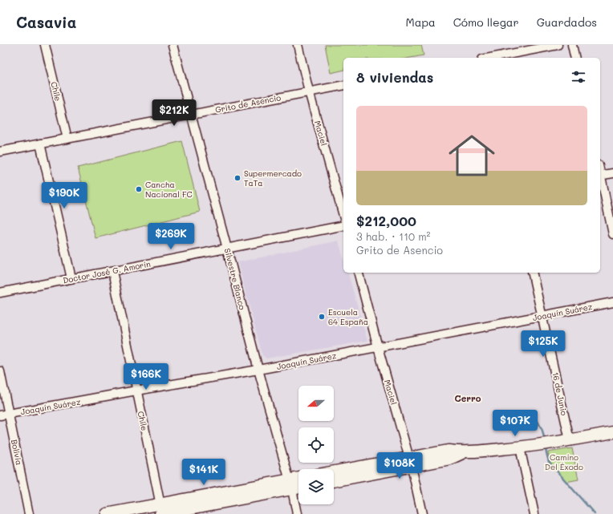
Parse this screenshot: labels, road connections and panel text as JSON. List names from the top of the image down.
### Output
{
  "streets": {
    "street": [
      "Chile",
      "Grito de Asencio",
      "Maciel",
      "Doctor José G. Amorín",
      "Silvestre Blanco",
      "Joaquín Suárez",
      "16 de Junio",
      "Bolivia"
    ]
  },
  "crossings": [
    ["Chile", "Grito de Asencio"],
    ["Chile", "Doctor José G. Amorín"],
    ["Chile", "Joaquín Suárez"],
    ["Grito de Asencio", "Maciel"],
    ["Grito de Asencio", "Silvestre Blanco"],
    ["Maciel", "Joaquín Suárez"],
    ["Doctor José G. Amorín", "Silvestre Blanco"],
    ["Silvestre Blanco", "Joaquín Suárez"],
    ["Joaquín Suárez", "16 de Junio"],
    ["Joaquín Suárez", "Bolivia"]
  ],
  "districts": ["Cerro"],
  "parks": ["Camino Del Éxodo"],
  "places": ["Supermercado TaTa", "Cancha Nacional FC", "Escuela 64 España"],
  "north": "left",
  "page": {
    "header": "Casavia",
    "nav": ["Mapa", "Cómo llegar", "Guardados"],
    "heading": "8 viviendas",
    "list": [
      {
        "name": "$212,000",
        "note": "3 hab. · 110 m² · Grito de Asencio"
      }
    ],
    "price": [
      "$212K",
      "$190K",
      "$269K",
      "$125K",
      "$166K",
      "$107K",
      "$108K",
      "$141K"
    ]
  }
}
